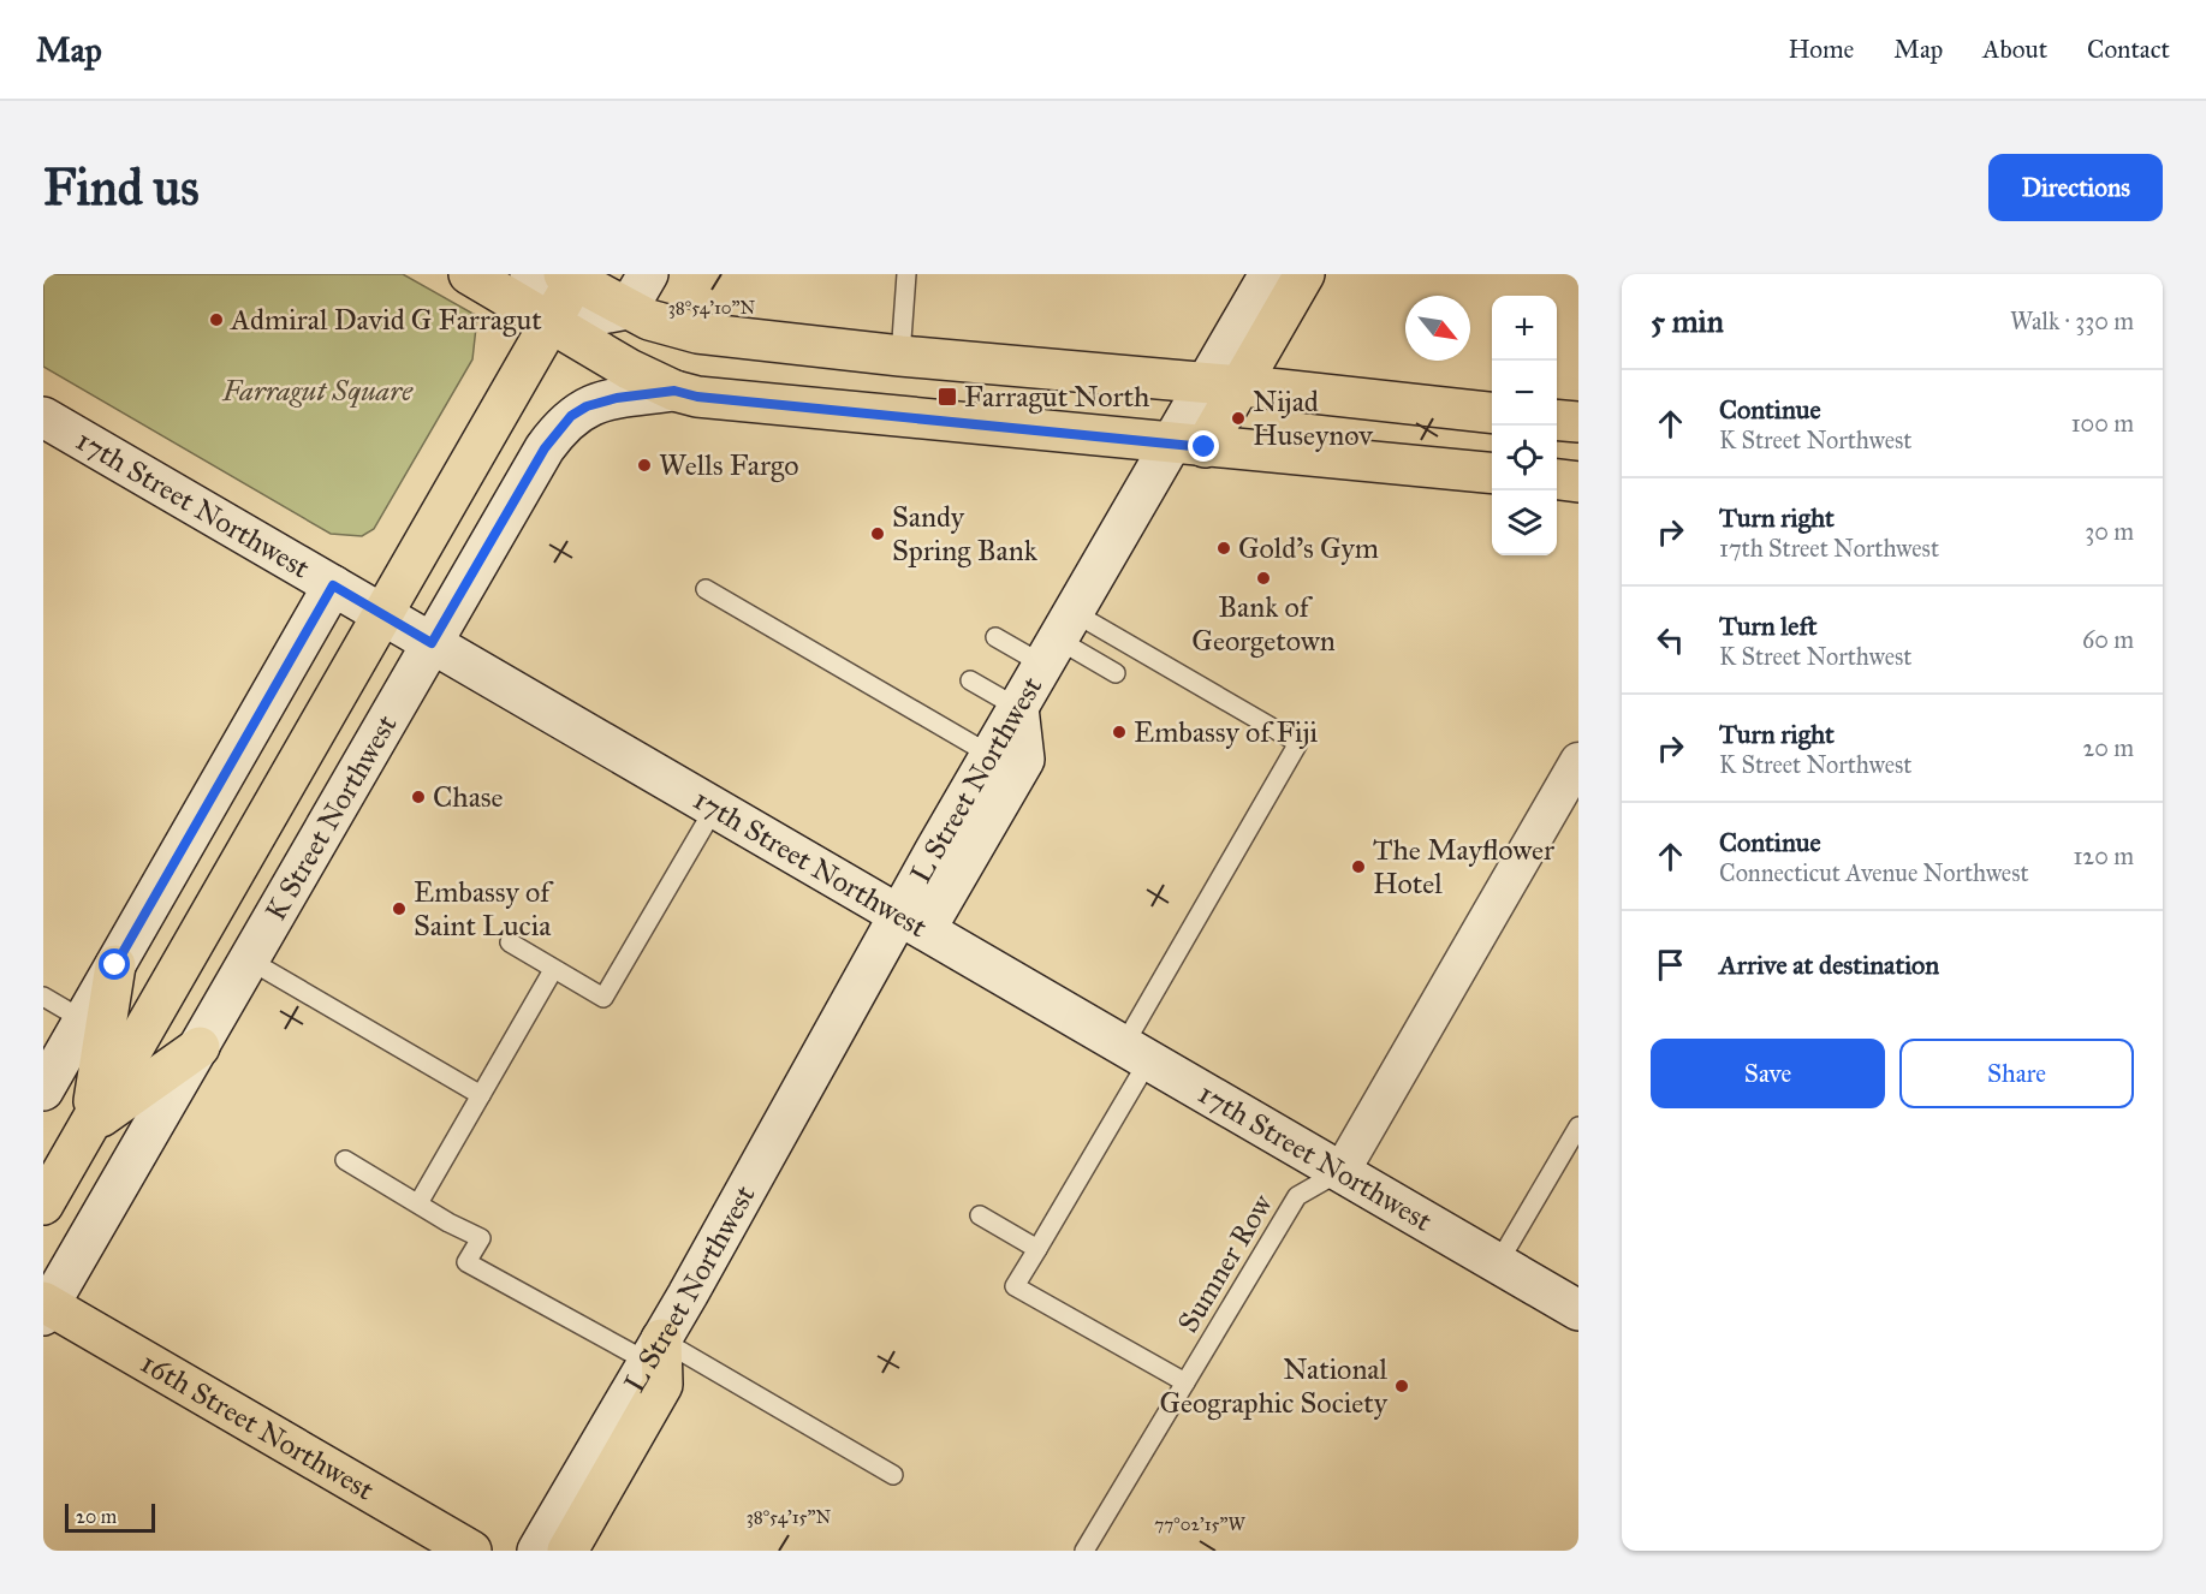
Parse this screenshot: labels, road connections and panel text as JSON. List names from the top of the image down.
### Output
{
  "streets": {
    "main road": [
      "17th Street Northwest",
      "L Street Northwest",
      "K Street Northwest",
      "16th Street Northwest"
    ],
    "lane": ["Sumner Row"]
  },
  "crossings": [
    ["17th Street Northwest", "L Street Northwest"],
    ["17th Street Northwest", "K Street Northwest"],
    ["17th Street Northwest", "Sumner Row"],
    ["K Street Northwest", "16th Street Northwest"]
  ],
  "parks": ["Farragut Square"],
  "places": {
    "other": [
      "Admiral David G Farragut",
      "Nijad Huseynov",
      "Wells Fargo",
      "Sandy Spring Bank",
      "Gold's Gym",
      "Bank of Georgetown",
      "Embassy of Fiji",
      "Chase",
      "The Mayflower Hotel",
      "Embassy of Saint Lucia",
      "National Geographic Society"
    ],
    "transit": ["Farragut North"]
  },
  "scale_bar": "20 m",
  "north": "bottom right",
  "page": {
    "header": "Map",
    "nav": [
      "Home",
      "Map",
      "About",
      "Contact"
    ],
    "buttons": [
      "Directions",
      ["Save", "Share"]
    ],
    "title": "Find us",
    "heading": ["5 min", "Walk · 330 m"],
    "map_buttons": ["+", "−"],
    "list": [
      ["Continue", "K Street Northwest", "100 m"],
      ["Turn right", "17th Street Northwest", "30 m"],
      ["Turn left", "K Street Northwest", "60 m"],
      ["Turn right", "K Street Northwest", "20 m"],
      ["Continue", "Connecticut Avenue Northwest", "120 m"],
      "Arrive at destination"
    ],
    "scale": "20 m"
  },
  "coordinates": ["38°54'10\"N", "38°54'15\"N", "77°02'15\"W"]
}
